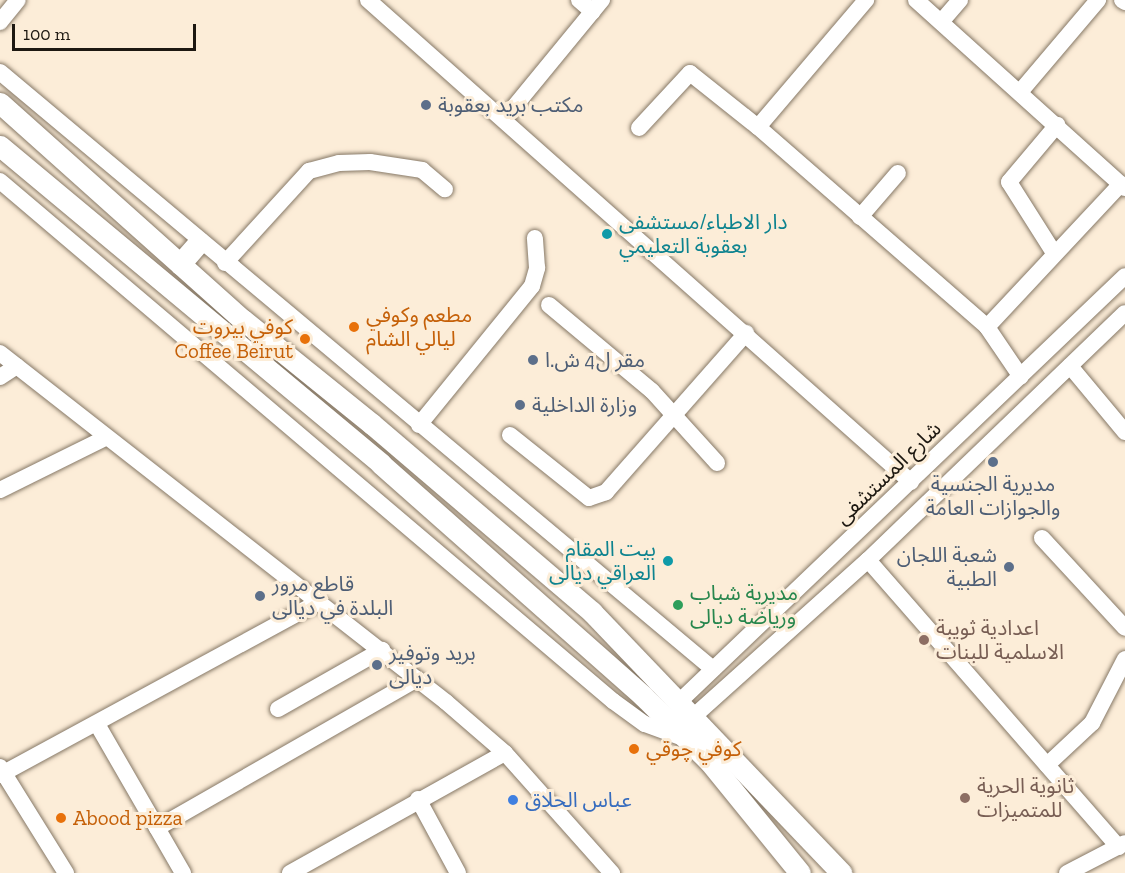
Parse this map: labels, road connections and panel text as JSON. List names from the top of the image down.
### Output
{
  "streets": {
    "street": ["شارع المستشفى"]
  },
  "places": [
    "مكتب بريد بعقوبة",
    "دار الاطباء/مستشفى بعقوبة التعليمي",
    "مطعم وكوفي ليالي الشام",
    "كوفي بيروت Coffee Beirut",
    "مقر ل4 ش.ا",
    "وزارة الداخلية",
    "مديرية الجنسية والجوازات العامة",
    "بيت المقام العراقي ديالى",
    "شعبة اللجان الطبية",
    "قاطع مرور البلدة في ديالى",
    "مديرية شباب ورياضة ديالى",
    "اعدادية ثويبة الاسلمية للبنات",
    "بريد وتوفير ديالى",
    "كوفي چوقي",
    "ثانوية الحرية للمتميزات",
    "عباس الحلاق",
    "Abood pizza"
  ],
  "scale_bar": "100 m"
}
